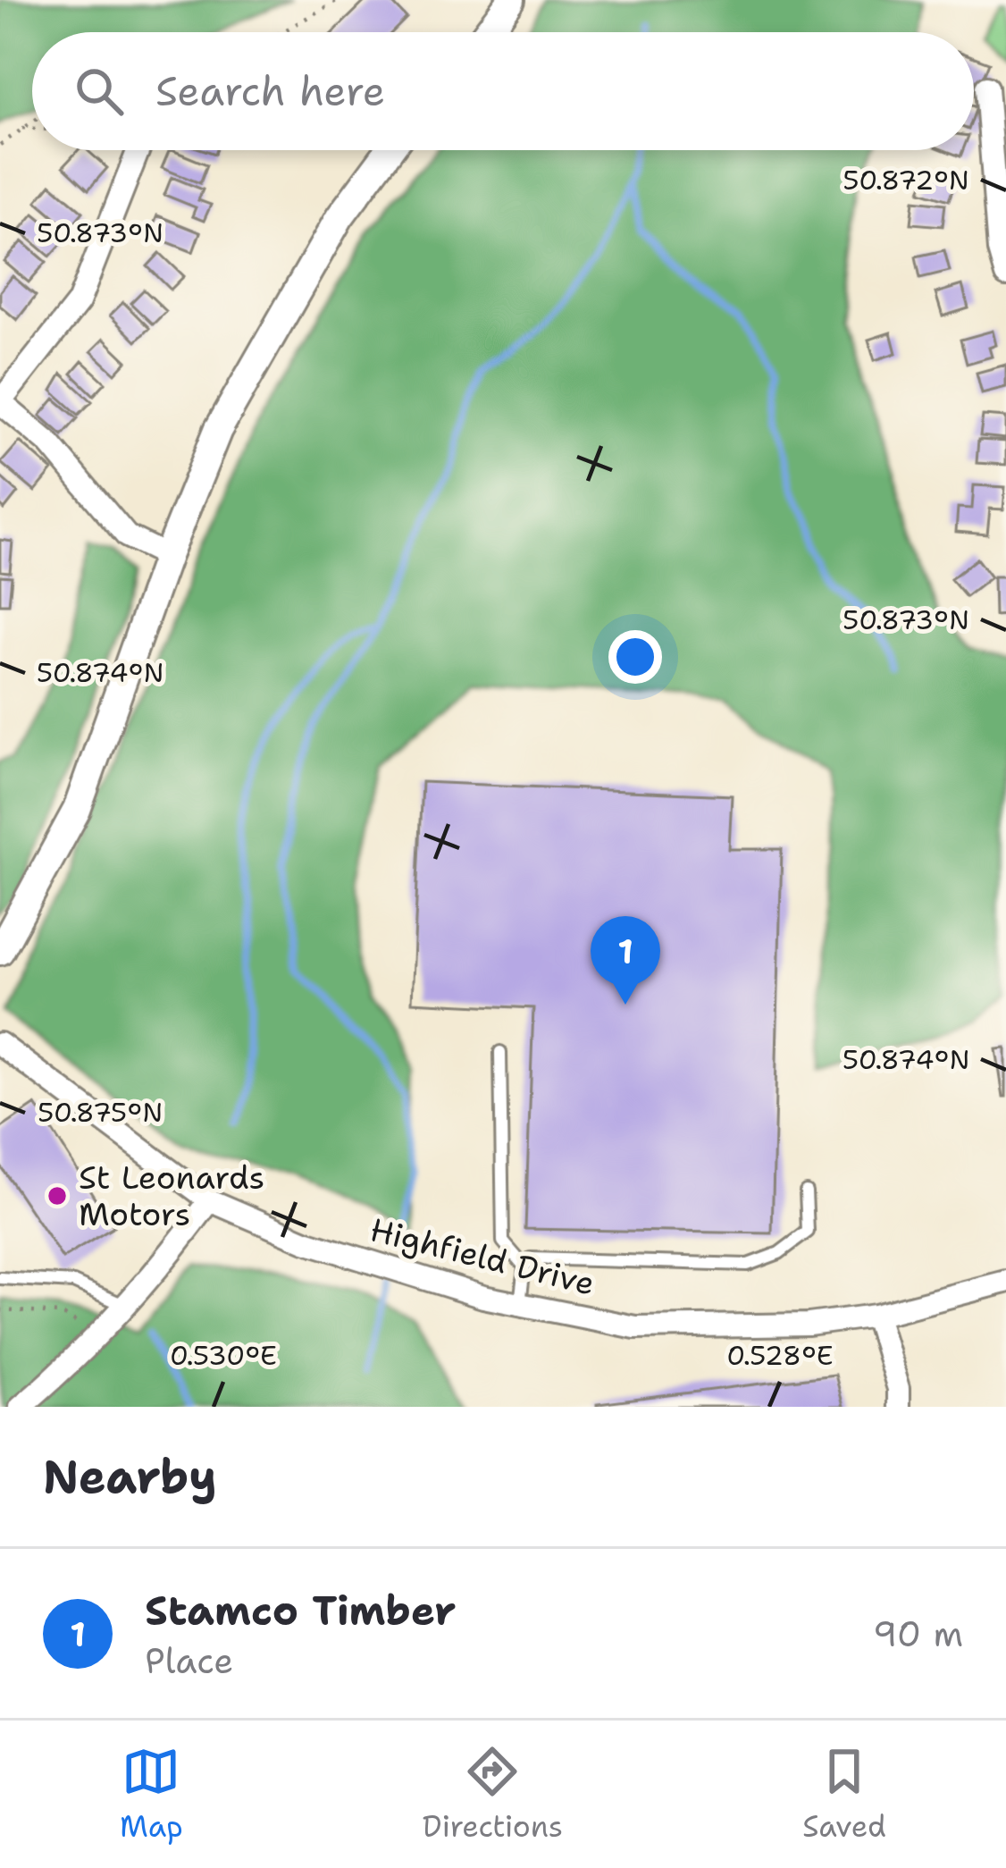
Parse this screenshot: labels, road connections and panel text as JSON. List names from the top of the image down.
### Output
{
  "streets": {
    "street": ["Highfield Drive"]
  },
  "places": ["St Leonards Motors"],
  "page": {
    "search": "Search here",
    "pins": "1",
    "heading": "Nearby",
    "list": [
      {
        "mark": "1",
        "name": "Stamco Timber",
        "note": "Place",
        "value": "90 m"
      }
    ],
    "nav": ["Map", "Directions", "Saved"]
  },
  "coordinates": [
    "50.872°N",
    "50.873°N",
    "50.874°N",
    "50.875°N",
    "0.530°E",
    "0.528°E"
  ]
}
